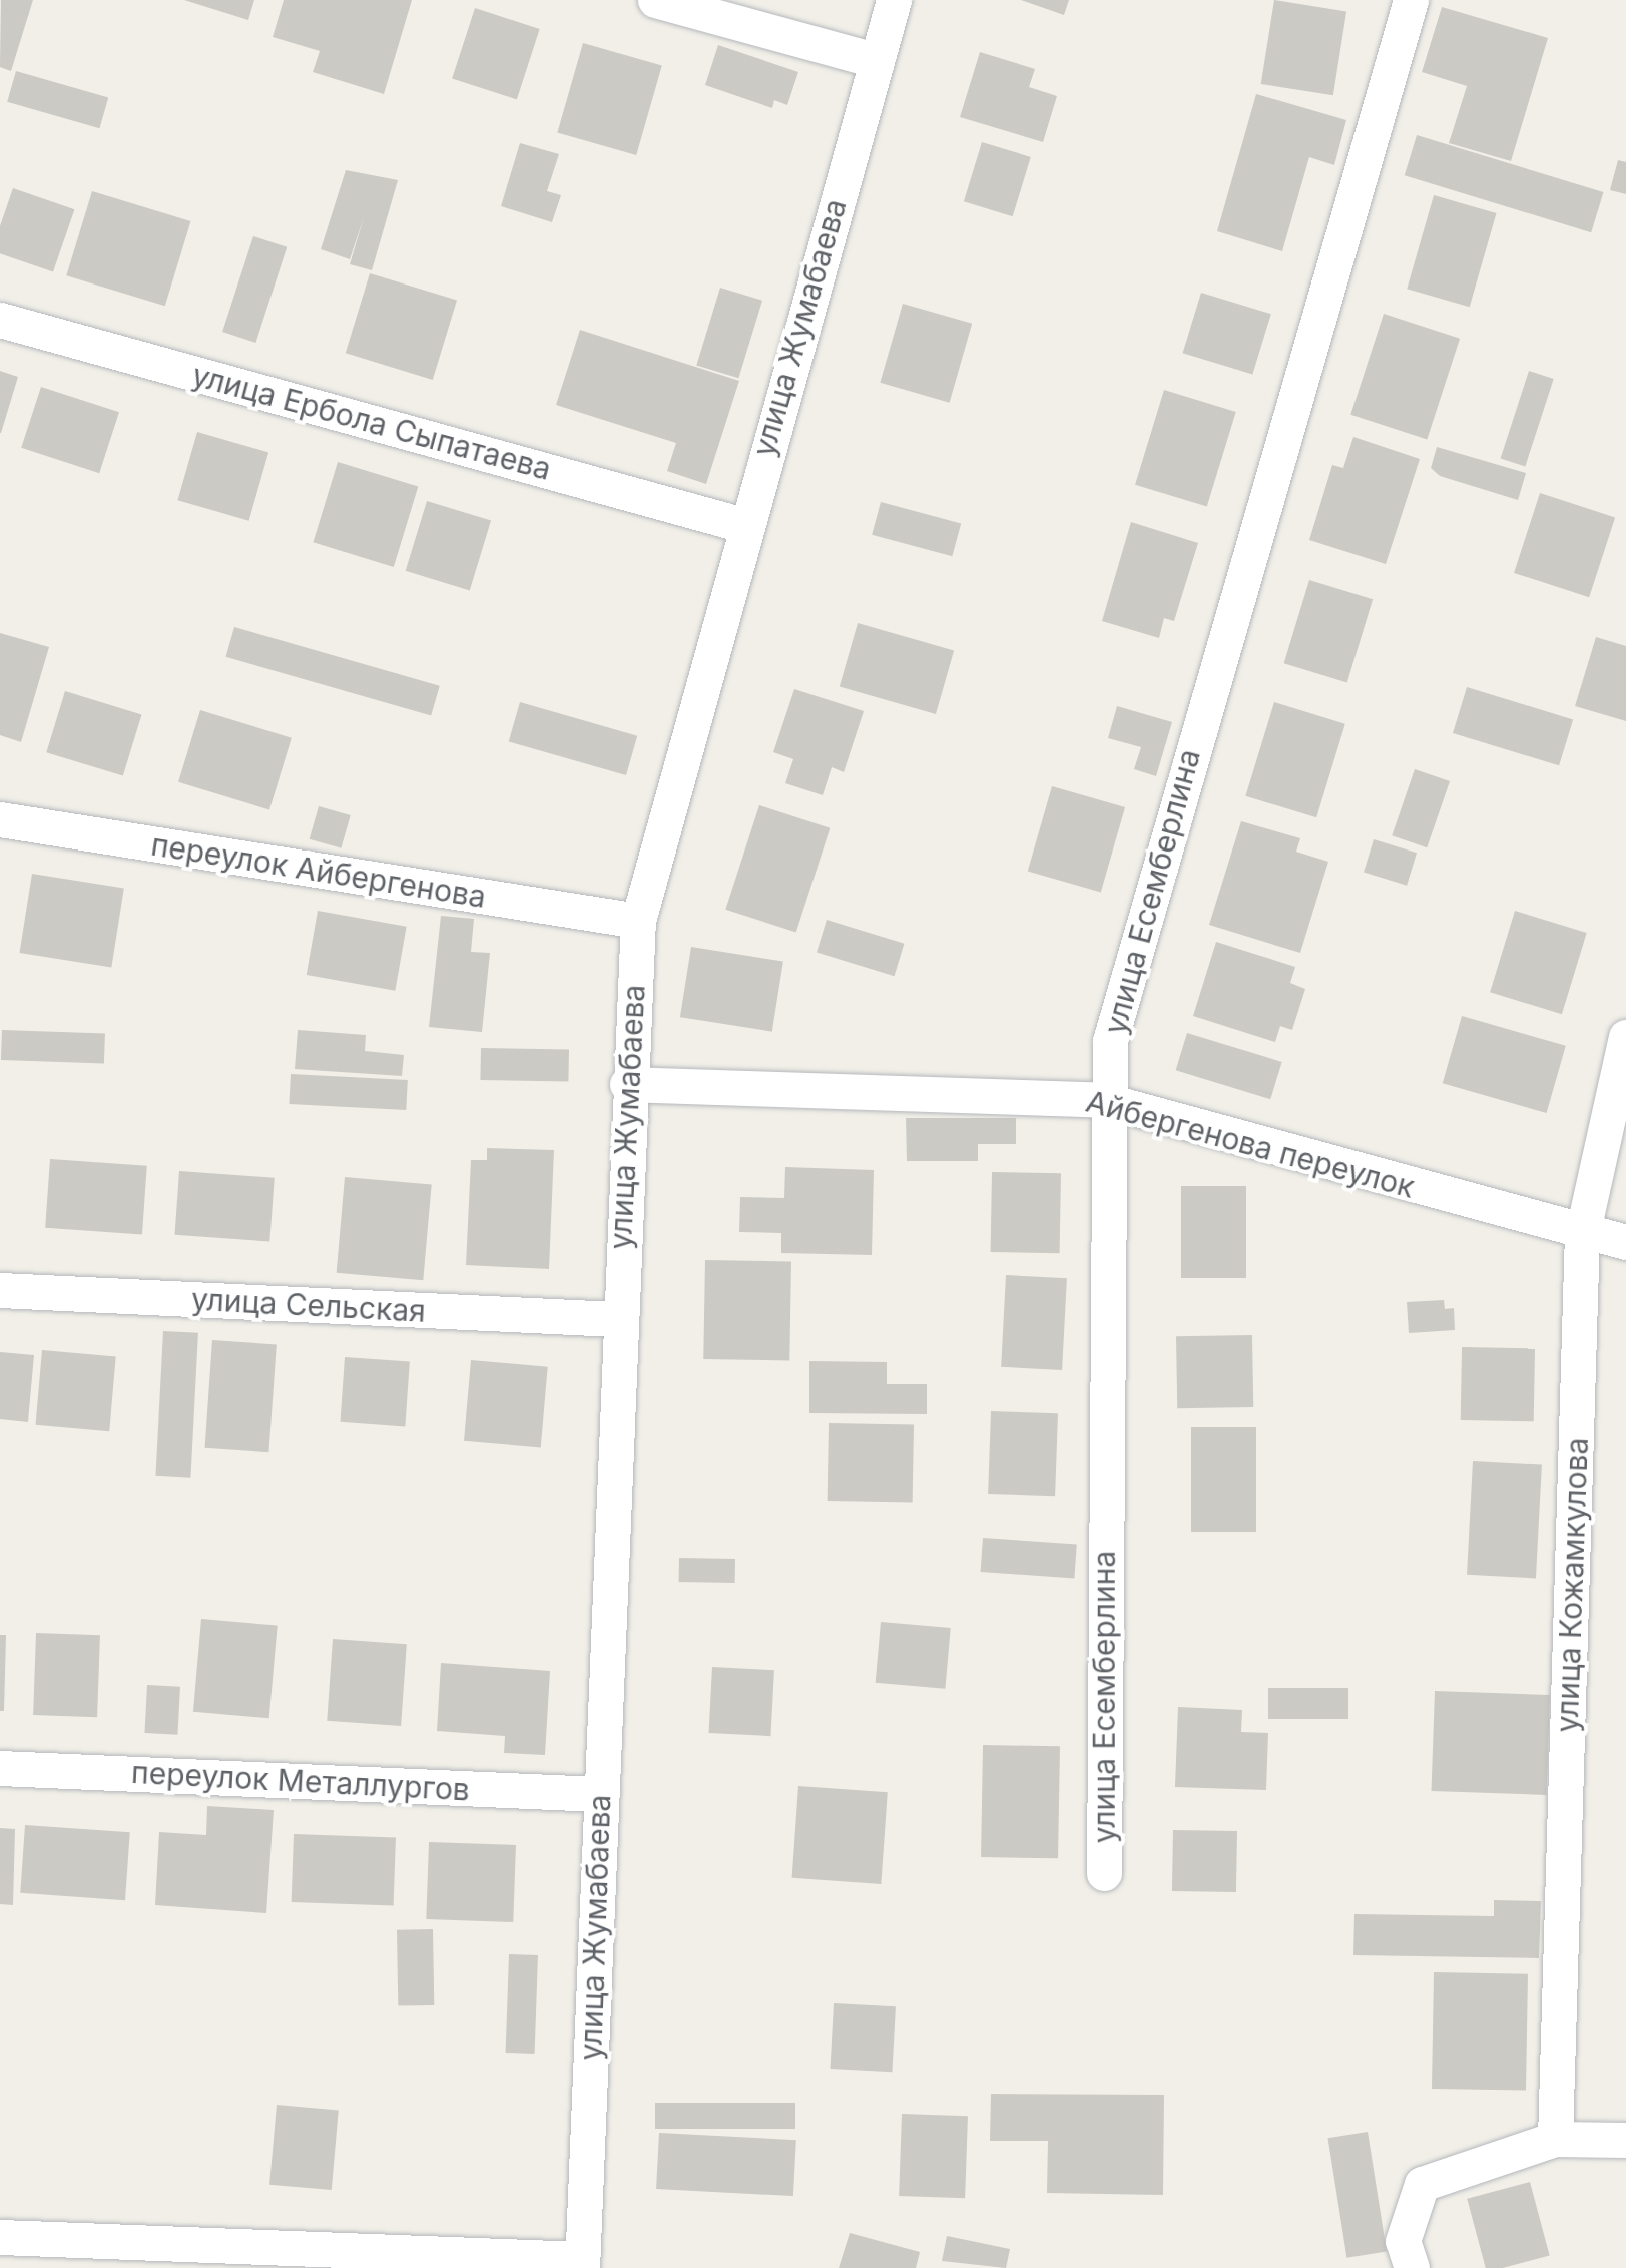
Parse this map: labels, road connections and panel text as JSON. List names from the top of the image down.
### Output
{
  "streets": {
    "street": [
      "улица Жумабаева",
      "улица Ербола Сыпатаева",
      "переулок Айбергенова",
      "улица Есемберлина",
      "Айбергенова переулок",
      "улица Сельская",
      "улица Кожамкулова",
      "переулок Металлургов"
    ]
  },
  "crossings": [
    ["улица Жумабаева", "улица Ербола Сыпатаева"],
    ["улица Жумабаева", "переулок Айбергенова"],
    ["улица Жумабаева", "Айбергенова переулок"],
    ["улица Жумабаева", "улица Сельская"],
    ["улица Жумабаева", "переулок Металлургов"],
    ["улица Есемберлина", "Айбергенова переулок"],
    ["Айбергенова переулок", "улица Кожамкулова"]
  ]
}
